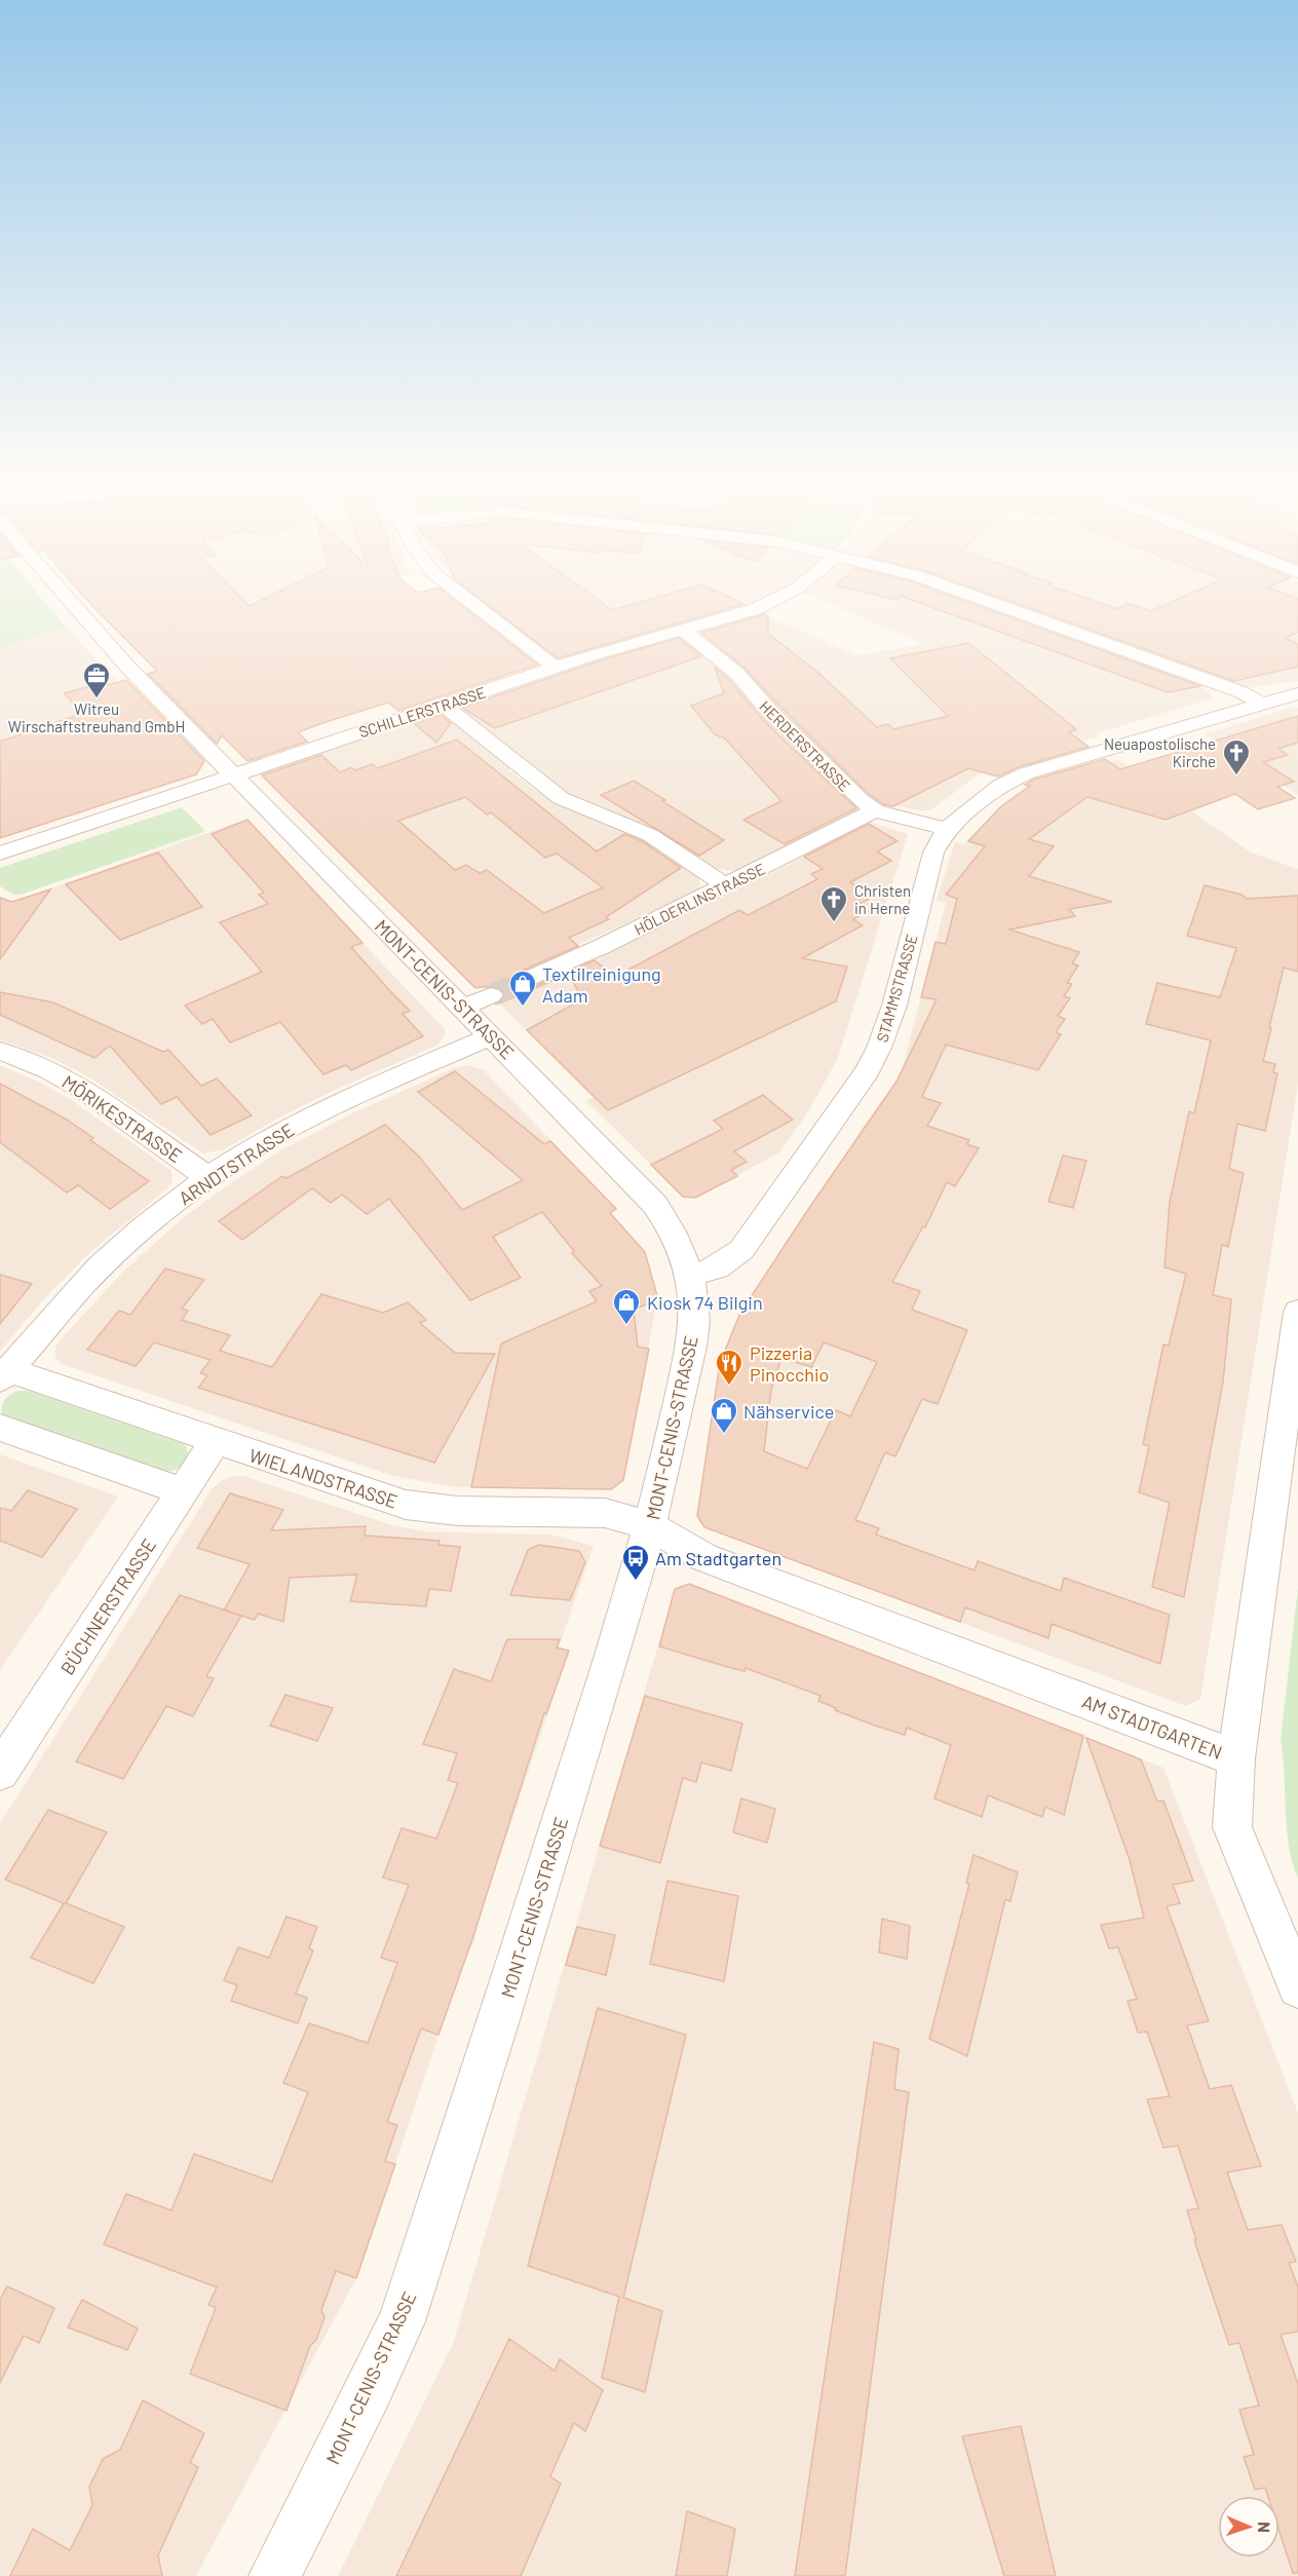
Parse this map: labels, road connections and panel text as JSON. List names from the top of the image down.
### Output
{
  "streets": {
    "street": [
      "SCHILLERSTRASSE",
      "HERDERSTRASSE",
      "HÖLDERLINSTRASSE",
      "STAMMSTRASSE",
      "MONT-CENIS-STRASSE",
      "MÖRIKESTRASSE",
      "ARNDTSTRASSE",
      "WIELANDSTRASSE",
      "BÜCHNERSTRASSE",
      "AM STADTGARTEN"
    ]
  },
  "crossings": [
    ["SCHILLERSTRASSE", "HERDERSTRASSE"],
    ["SCHILLERSTRASSE", "MONT-CENIS-STRASSE"],
    ["HERDERSTRASSE", "HÖLDERLINSTRASSE"],
    ["HERDERSTRASSE", "STAMMSTRASSE"],
    ["STAMMSTRASSE", "MONT-CENIS-STRASSE"],
    ["MONT-CENIS-STRASSE", "ARNDTSTRASSE"],
    ["MONT-CENIS-STRASSE", "WIELANDSTRASSE"],
    ["MONT-CENIS-STRASSE", "AM STADTGARTEN"],
    ["MÖRIKESTRASSE", "ARNDTSTRASSE"],
    ["ARNDTSTRASSE", "WIELANDSTRASSE"],
    ["WIELANDSTRASSE", "BÜCHNERSTRASSE"],
    ["WIELANDSTRASSE", "AM STADTGARTEN"]
  ],
  "places": {
    "office": ["Witreu Wirschaftstreuhand GmbH"],
    "church": ["Neuapostolische Kirche", "Christen in Herne"],
    "shop": ["Textilreinigung Adam", "Kiosk 74 Bilgin", "Nähservice"],
    "restaurant": ["Pizzeria Pinocchio"],
    "bus stop": ["Am Stadtgarten"]
  },
  "north": "right"
}
